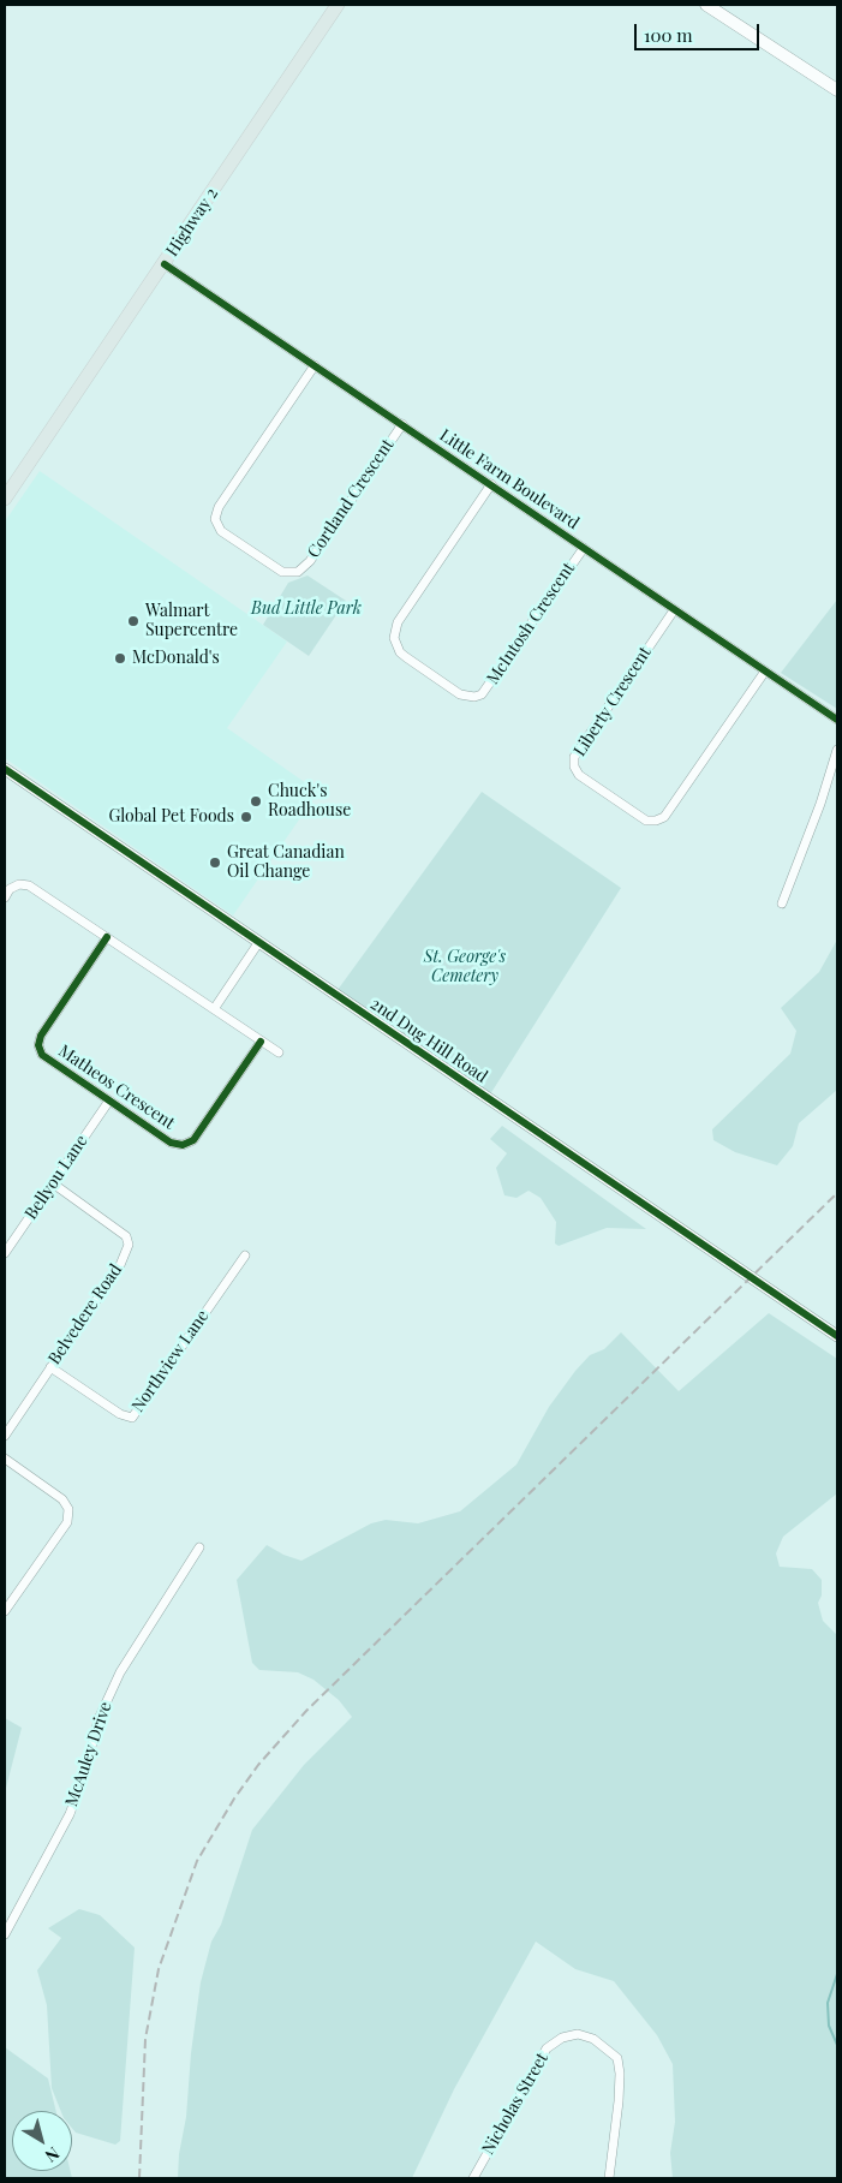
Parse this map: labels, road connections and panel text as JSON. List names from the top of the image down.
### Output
{
  "streets": {
    "main road": ["Highway 2"],
    "street": [
      "Little Farm Boulevard",
      "Cortland Crescent",
      "McIntosh Crescent",
      "Liberty Crescent",
      "2nd Dug Hill Road",
      "Matheos Crescent",
      "Bellyou Lane",
      "Belvedere Road",
      "Northview Lane",
      "McAuley Drive",
      "Nicholas Street"
    ]
  },
  "crossings": [
    ["Highway 2", "Little Farm Boulevard"],
    ["Little Farm Boulevard", "Cortland Crescent"],
    ["Little Farm Boulevard", "McIntosh Crescent"],
    ["Little Farm Boulevard", "Liberty Crescent"],
    ["Matheos Crescent", "Bellyou Lane"],
    ["Bellyou Lane", "Belvedere Road"],
    ["Belvedere Road", "Northview Lane"]
  ],
  "parks": ["Bud Little Park", "St. George's Cemetery"],
  "places": [
    "Walmart Supercentre",
    "McDonald's",
    "Chuck's Roadhouse",
    "Global Pet Foods",
    "Great Canadian Oil Change"
  ],
  "scale_bar": "100 m",
  "north": "bottom right"
}
